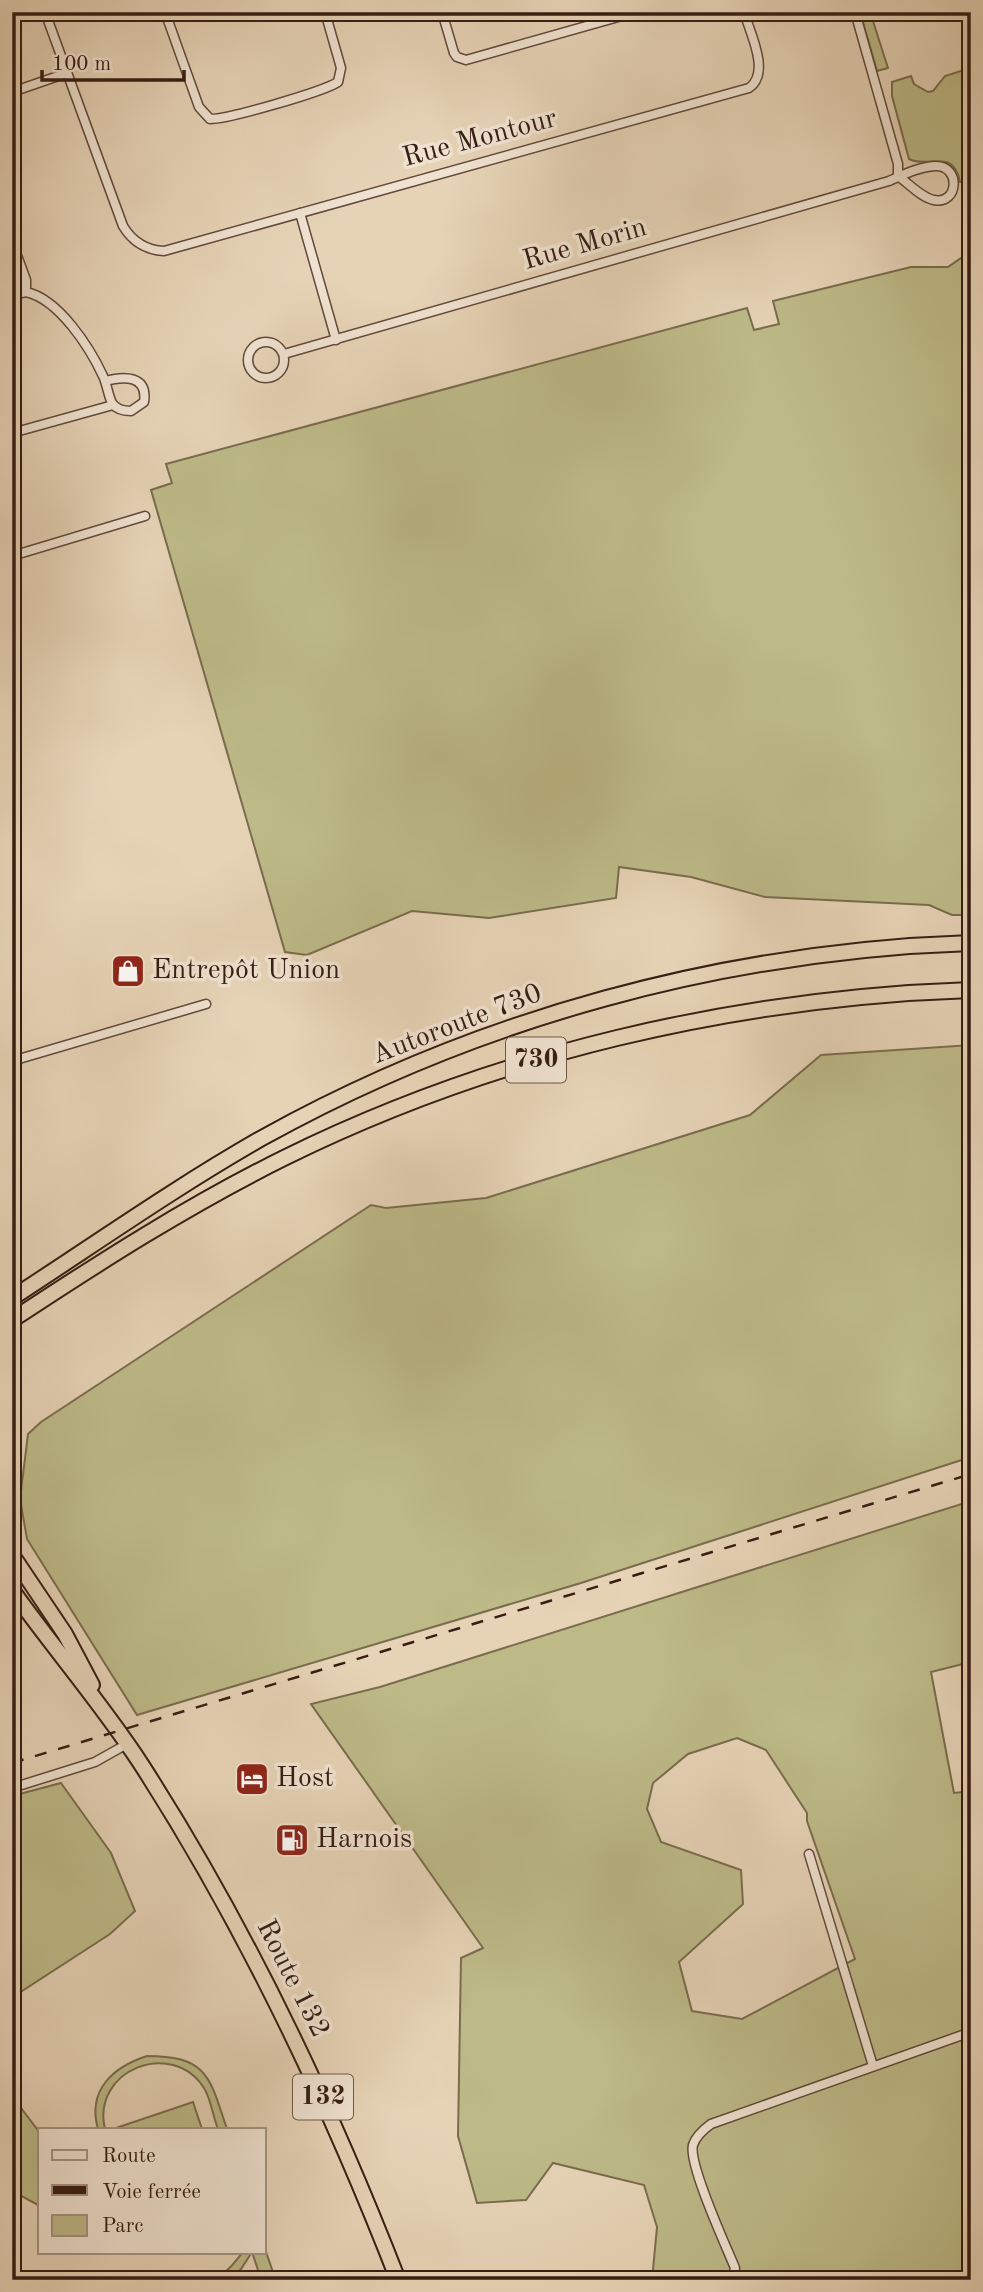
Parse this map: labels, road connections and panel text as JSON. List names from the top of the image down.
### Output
{
  "streets": {
    "highway": [
      "Autoroute 730",
      "730",
      "Route 132",
      "132"
    ],
    "street": ["Rue Montour", "Rue Morin"]
  },
  "places": {
    "shop": ["Entrepôt Union"],
    "hotel": ["Host"],
    "fuel station": ["Harnois"]
  },
  "legend": ["Route", "Voie ferrée", "Parc"],
  "scale_bar": "100 m"
}
